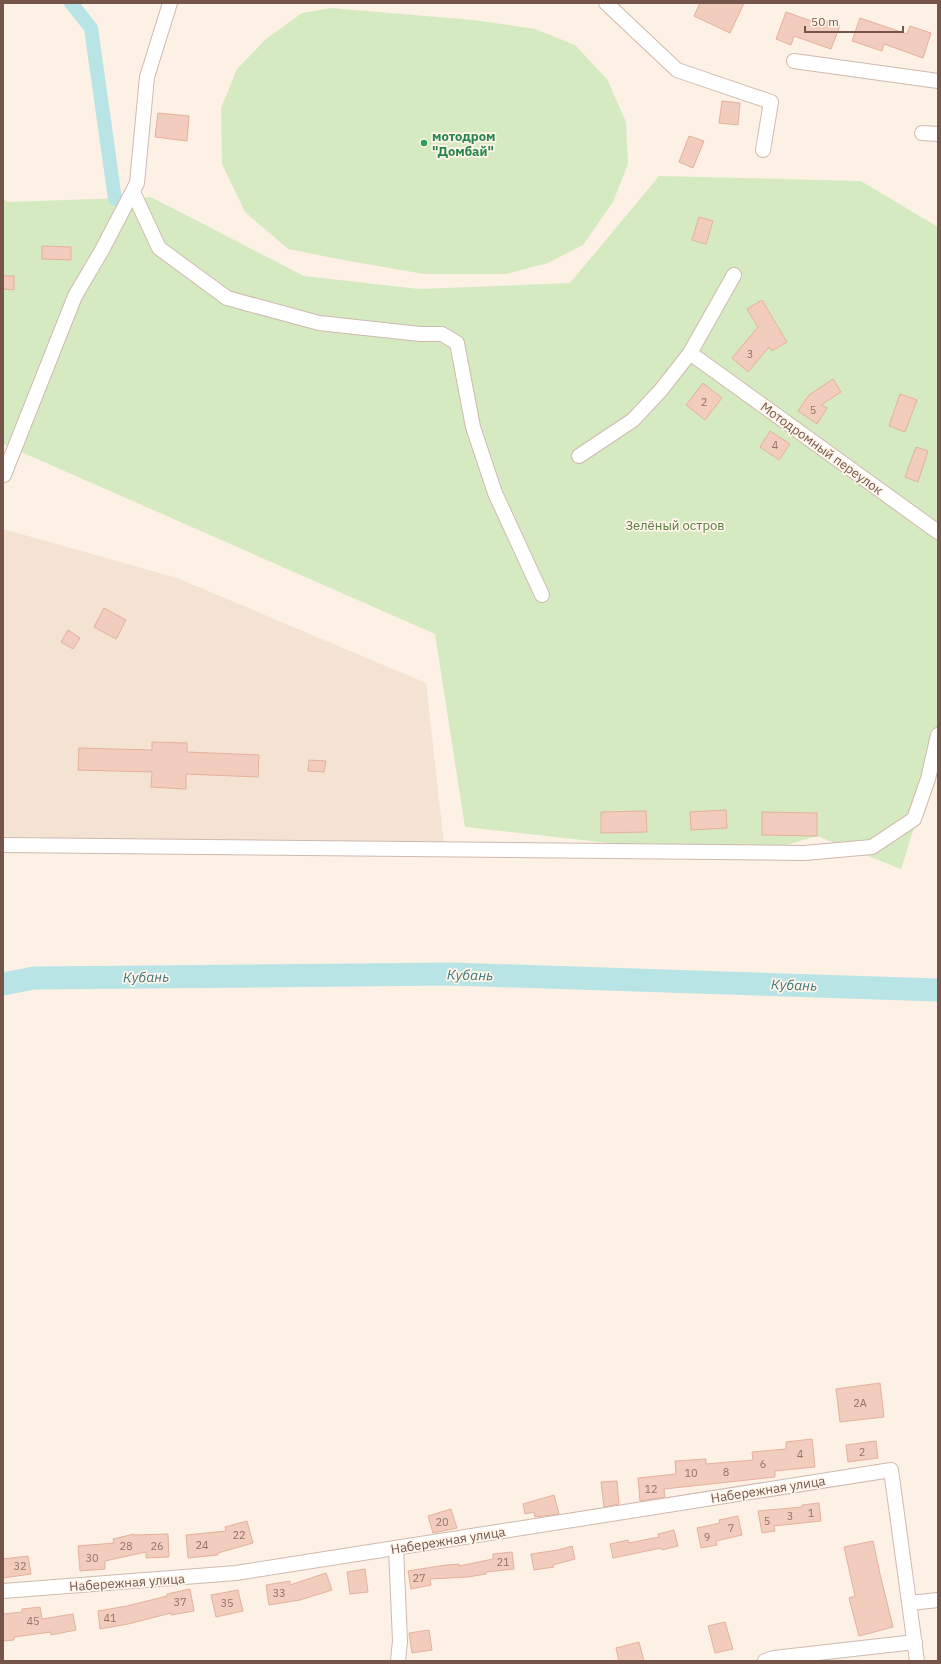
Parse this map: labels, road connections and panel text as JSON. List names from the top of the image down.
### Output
{
  "streets": {
    "street": ["Мотодромный переулок", "Набережная улица"]
  },
  "water": ["Кубань"],
  "parks": ["Зелёный остров"],
  "places": ["мотодром \"Домбай\""],
  "house_numbers": [
    "3",
    "2",
    "5",
    "4",
    "2А",
    "2",
    "4",
    "6",
    "8",
    "10",
    "12",
    "1",
    "3",
    "5",
    "20",
    "7",
    "22",
    "9",
    "24",
    "28",
    "26",
    "30",
    "21",
    "32",
    "27",
    "33",
    "37",
    "35",
    "41",
    "45"
  ],
  "scale_bar": "50 m"
}
